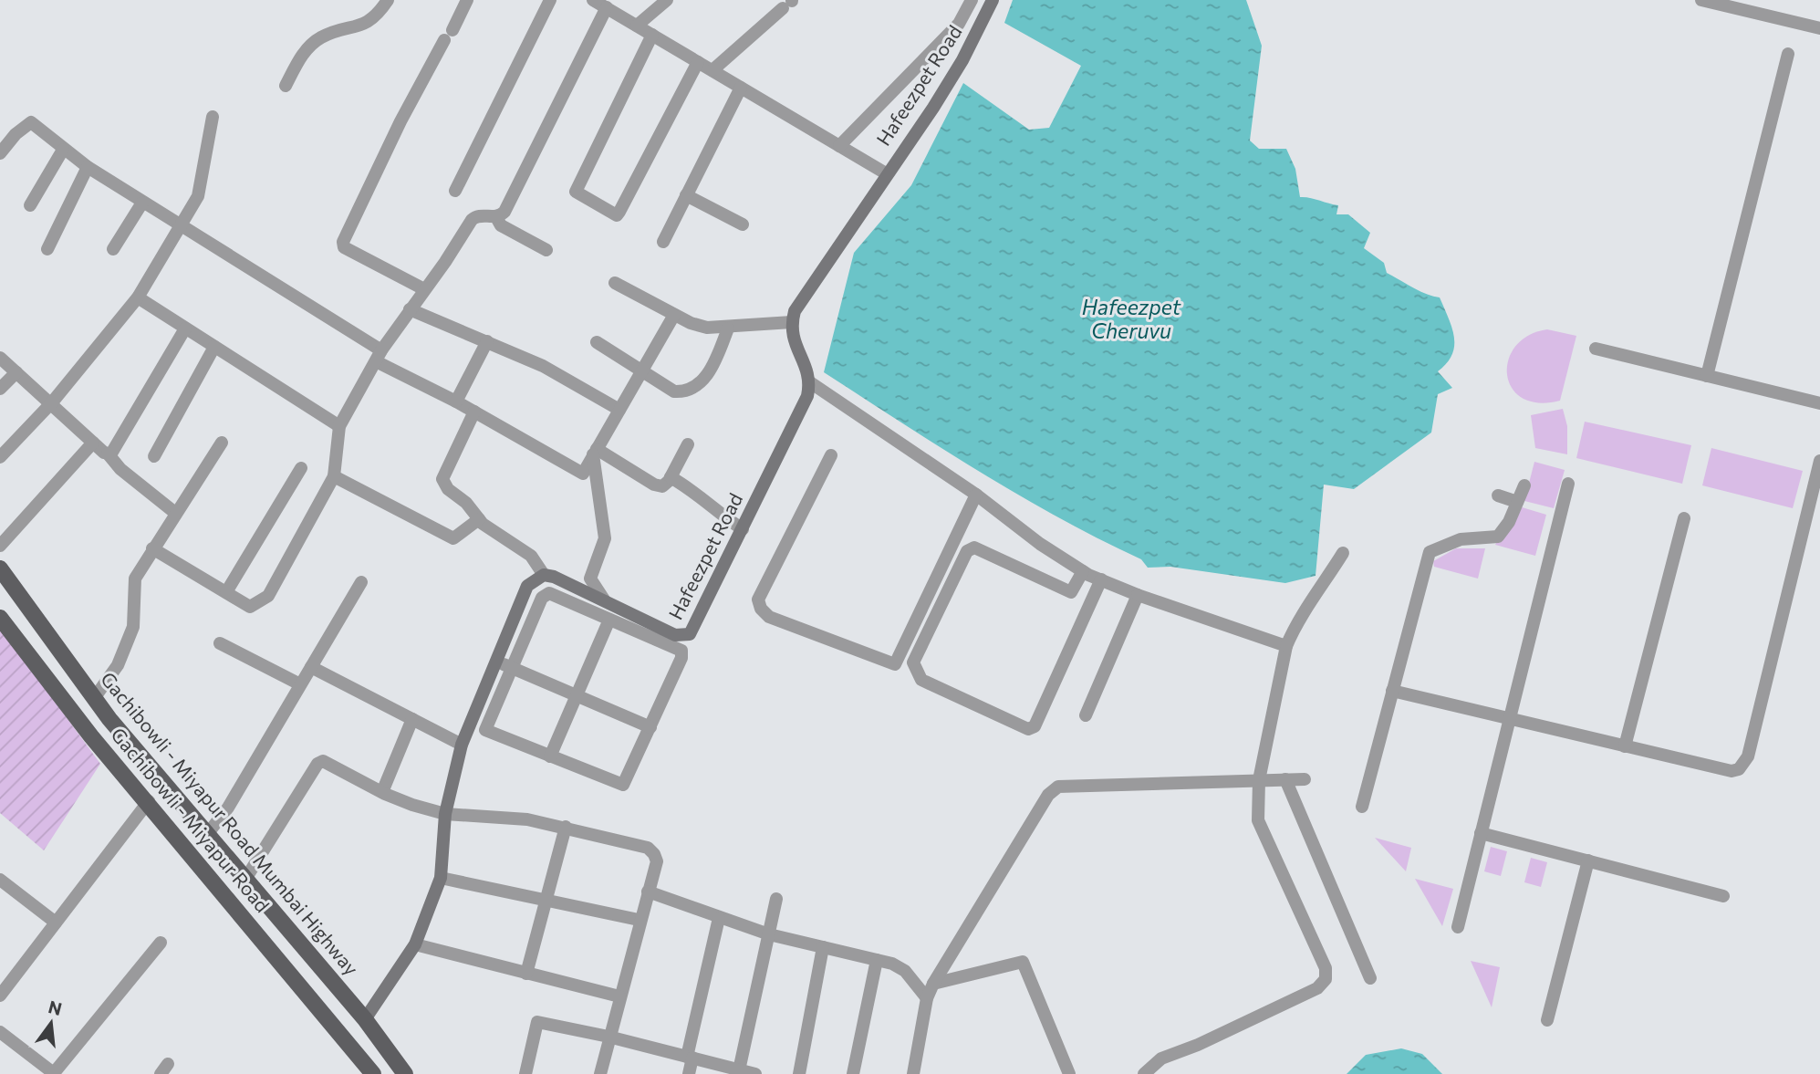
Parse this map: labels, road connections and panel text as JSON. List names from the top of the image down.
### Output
{
  "streets": {
    "main road": ["Gachibowli - Miyapur Road", "Gachibowli - Miyapur Road Mumbai Highway"],
    "street": ["Hafeezpet Road"]
  },
  "water": ["Hafeezpet Cheruvu"],
  "north": "top"
}
